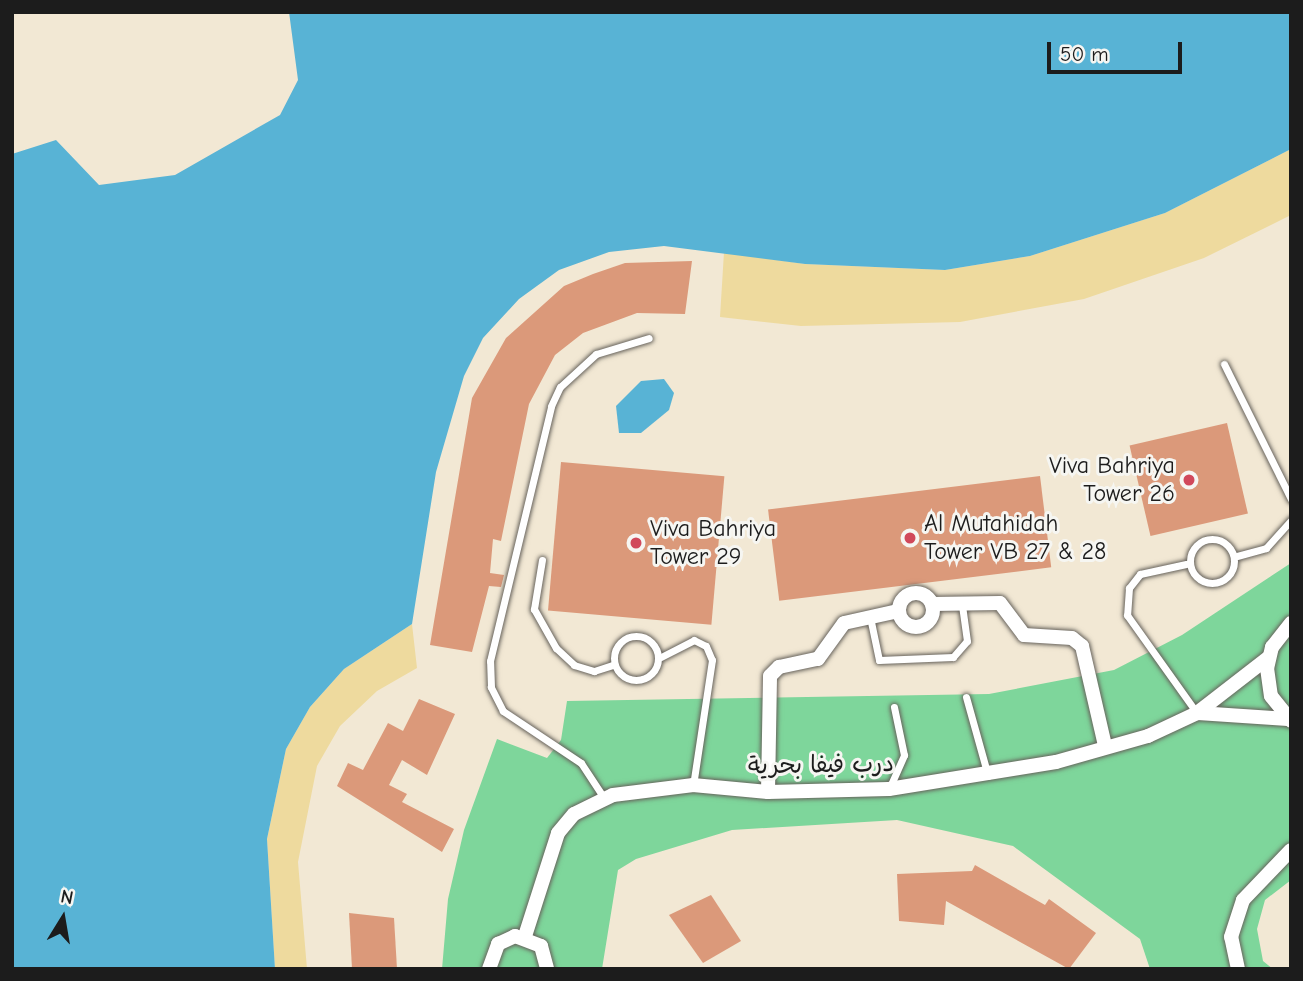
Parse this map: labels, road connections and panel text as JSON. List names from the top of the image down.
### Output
{
  "streets": {
    "street": ["درب فيفا بحرية"]
  },
  "places": ["Viva Bahriya Tower 26", "Al Mutahidah Tower VB 27 & 28", "Viva Bahriya Tower 29"],
  "scale_bar": "50 m",
  "north": "top"
}
